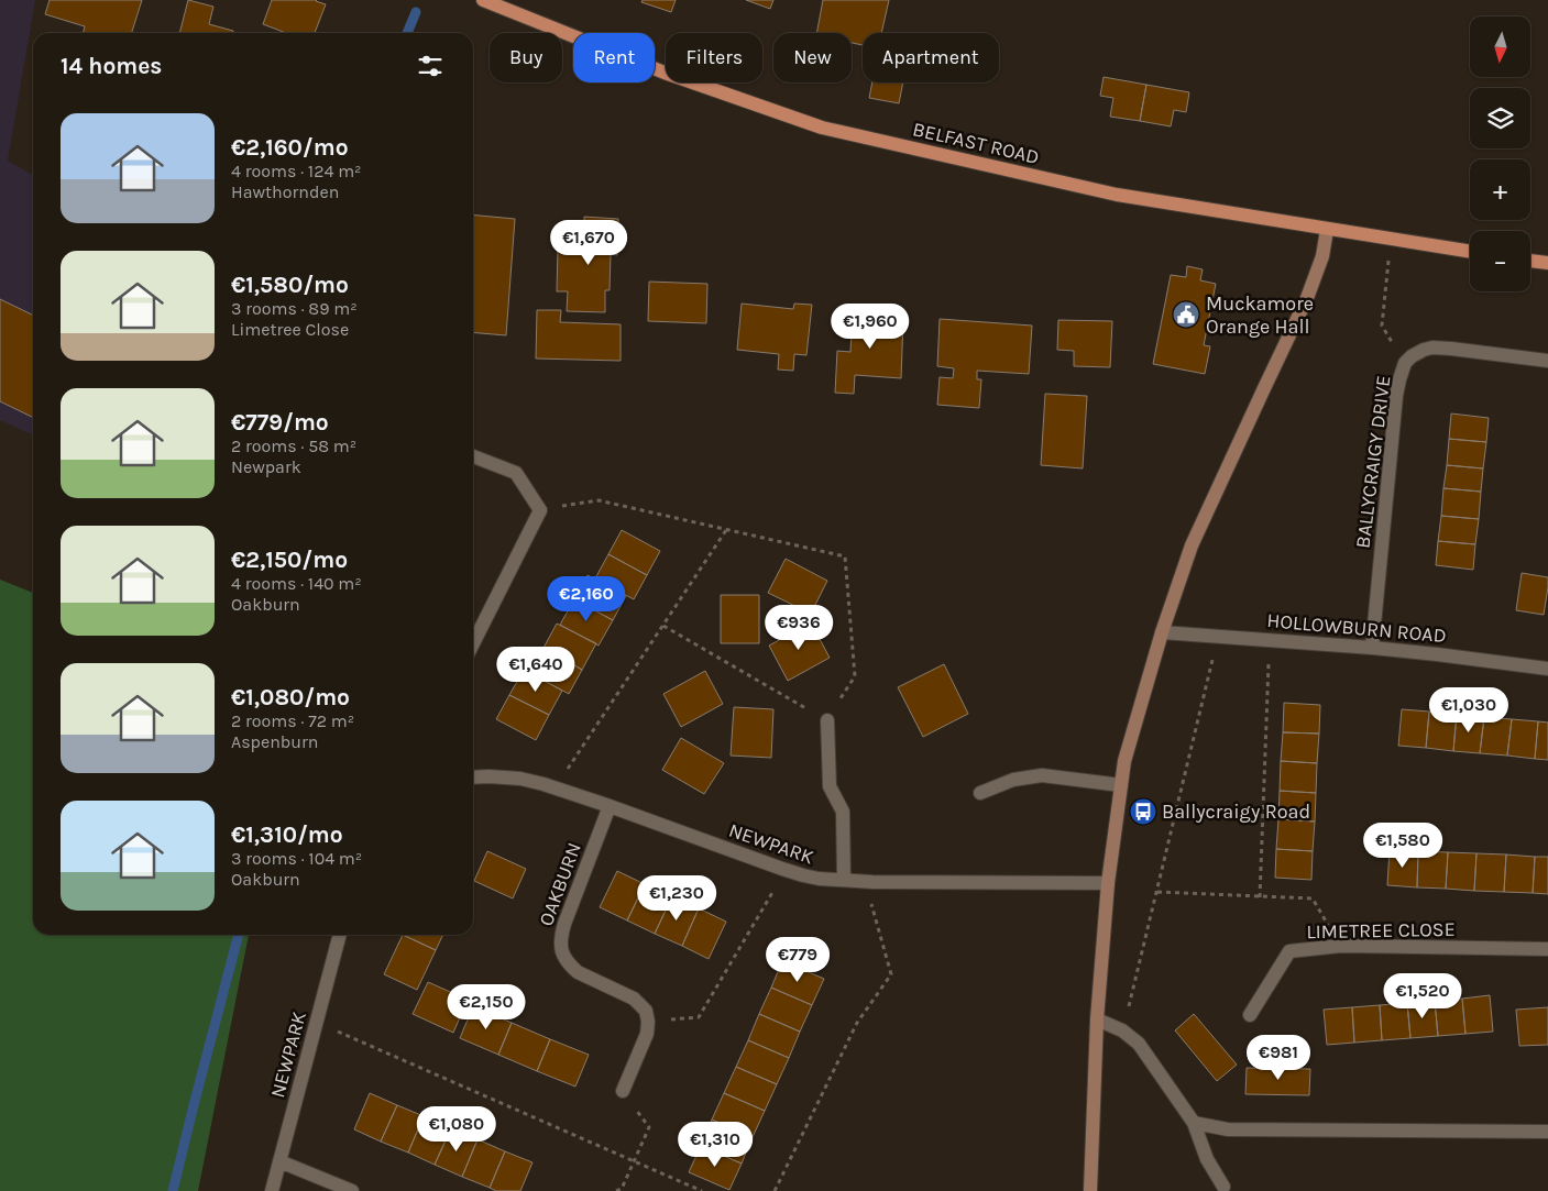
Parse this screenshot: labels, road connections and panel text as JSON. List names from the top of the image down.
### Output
{
  "streets": {
    "main road": ["BELFAST ROAD"],
    "street": [
      "BALLYCRAIGY DRIVE",
      "HOLLOWBURN ROAD",
      "NEWPARK",
      "OAKBURN",
      "LIMETREE CLOSE"
    ]
  },
  "crossings": [
    ["BALLYCRAIGY DRIVE", "HOLLOWBURN ROAD"],
    ["NEWPARK", "OAKBURN"]
  ],
  "places": {
    "public building": ["Muckamore Orange Hall"],
    "bus stop": ["Ballycraigy Road"]
  },
  "north": "bottom",
  "page": {
    "map_buttons": ["+", "−"],
    "chip": [
      "Buy",
      "Rent",
      "Filters",
      "New",
      "Apartment"
    ],
    "heading": "14 homes",
    "list": [
      {
        "name": "€2,160/mo",
        "note": "4 rooms · 124 m² · Hawthornden"
      },
      {
        "name": "€1,580/mo",
        "note": "3 rooms · 89 m² · Limetree Close"
      },
      {
        "name": "€779/mo",
        "note": "2 rooms · 58 m² · Newpark"
      },
      {
        "name": "€2,150/mo",
        "note": "4 rooms · 140 m² · Oakburn"
      },
      {
        "name": "€1,080/mo",
        "note": "2 rooms · 72 m² · Aspenburn"
      },
      {
        "name": "€1,310/mo",
        "note": "3 rooms · 104 m² · Oakburn"
      }
    ],
    "price": [
      "€1,670",
      "€1,960",
      "€2,160",
      "€936",
      "€1,640",
      "€1,030",
      "€1,580",
      "€1,230",
      "€779",
      "€1,520",
      "€2,150",
      "€981",
      "€1,080",
      "€1,310"
    ]
  }
}
